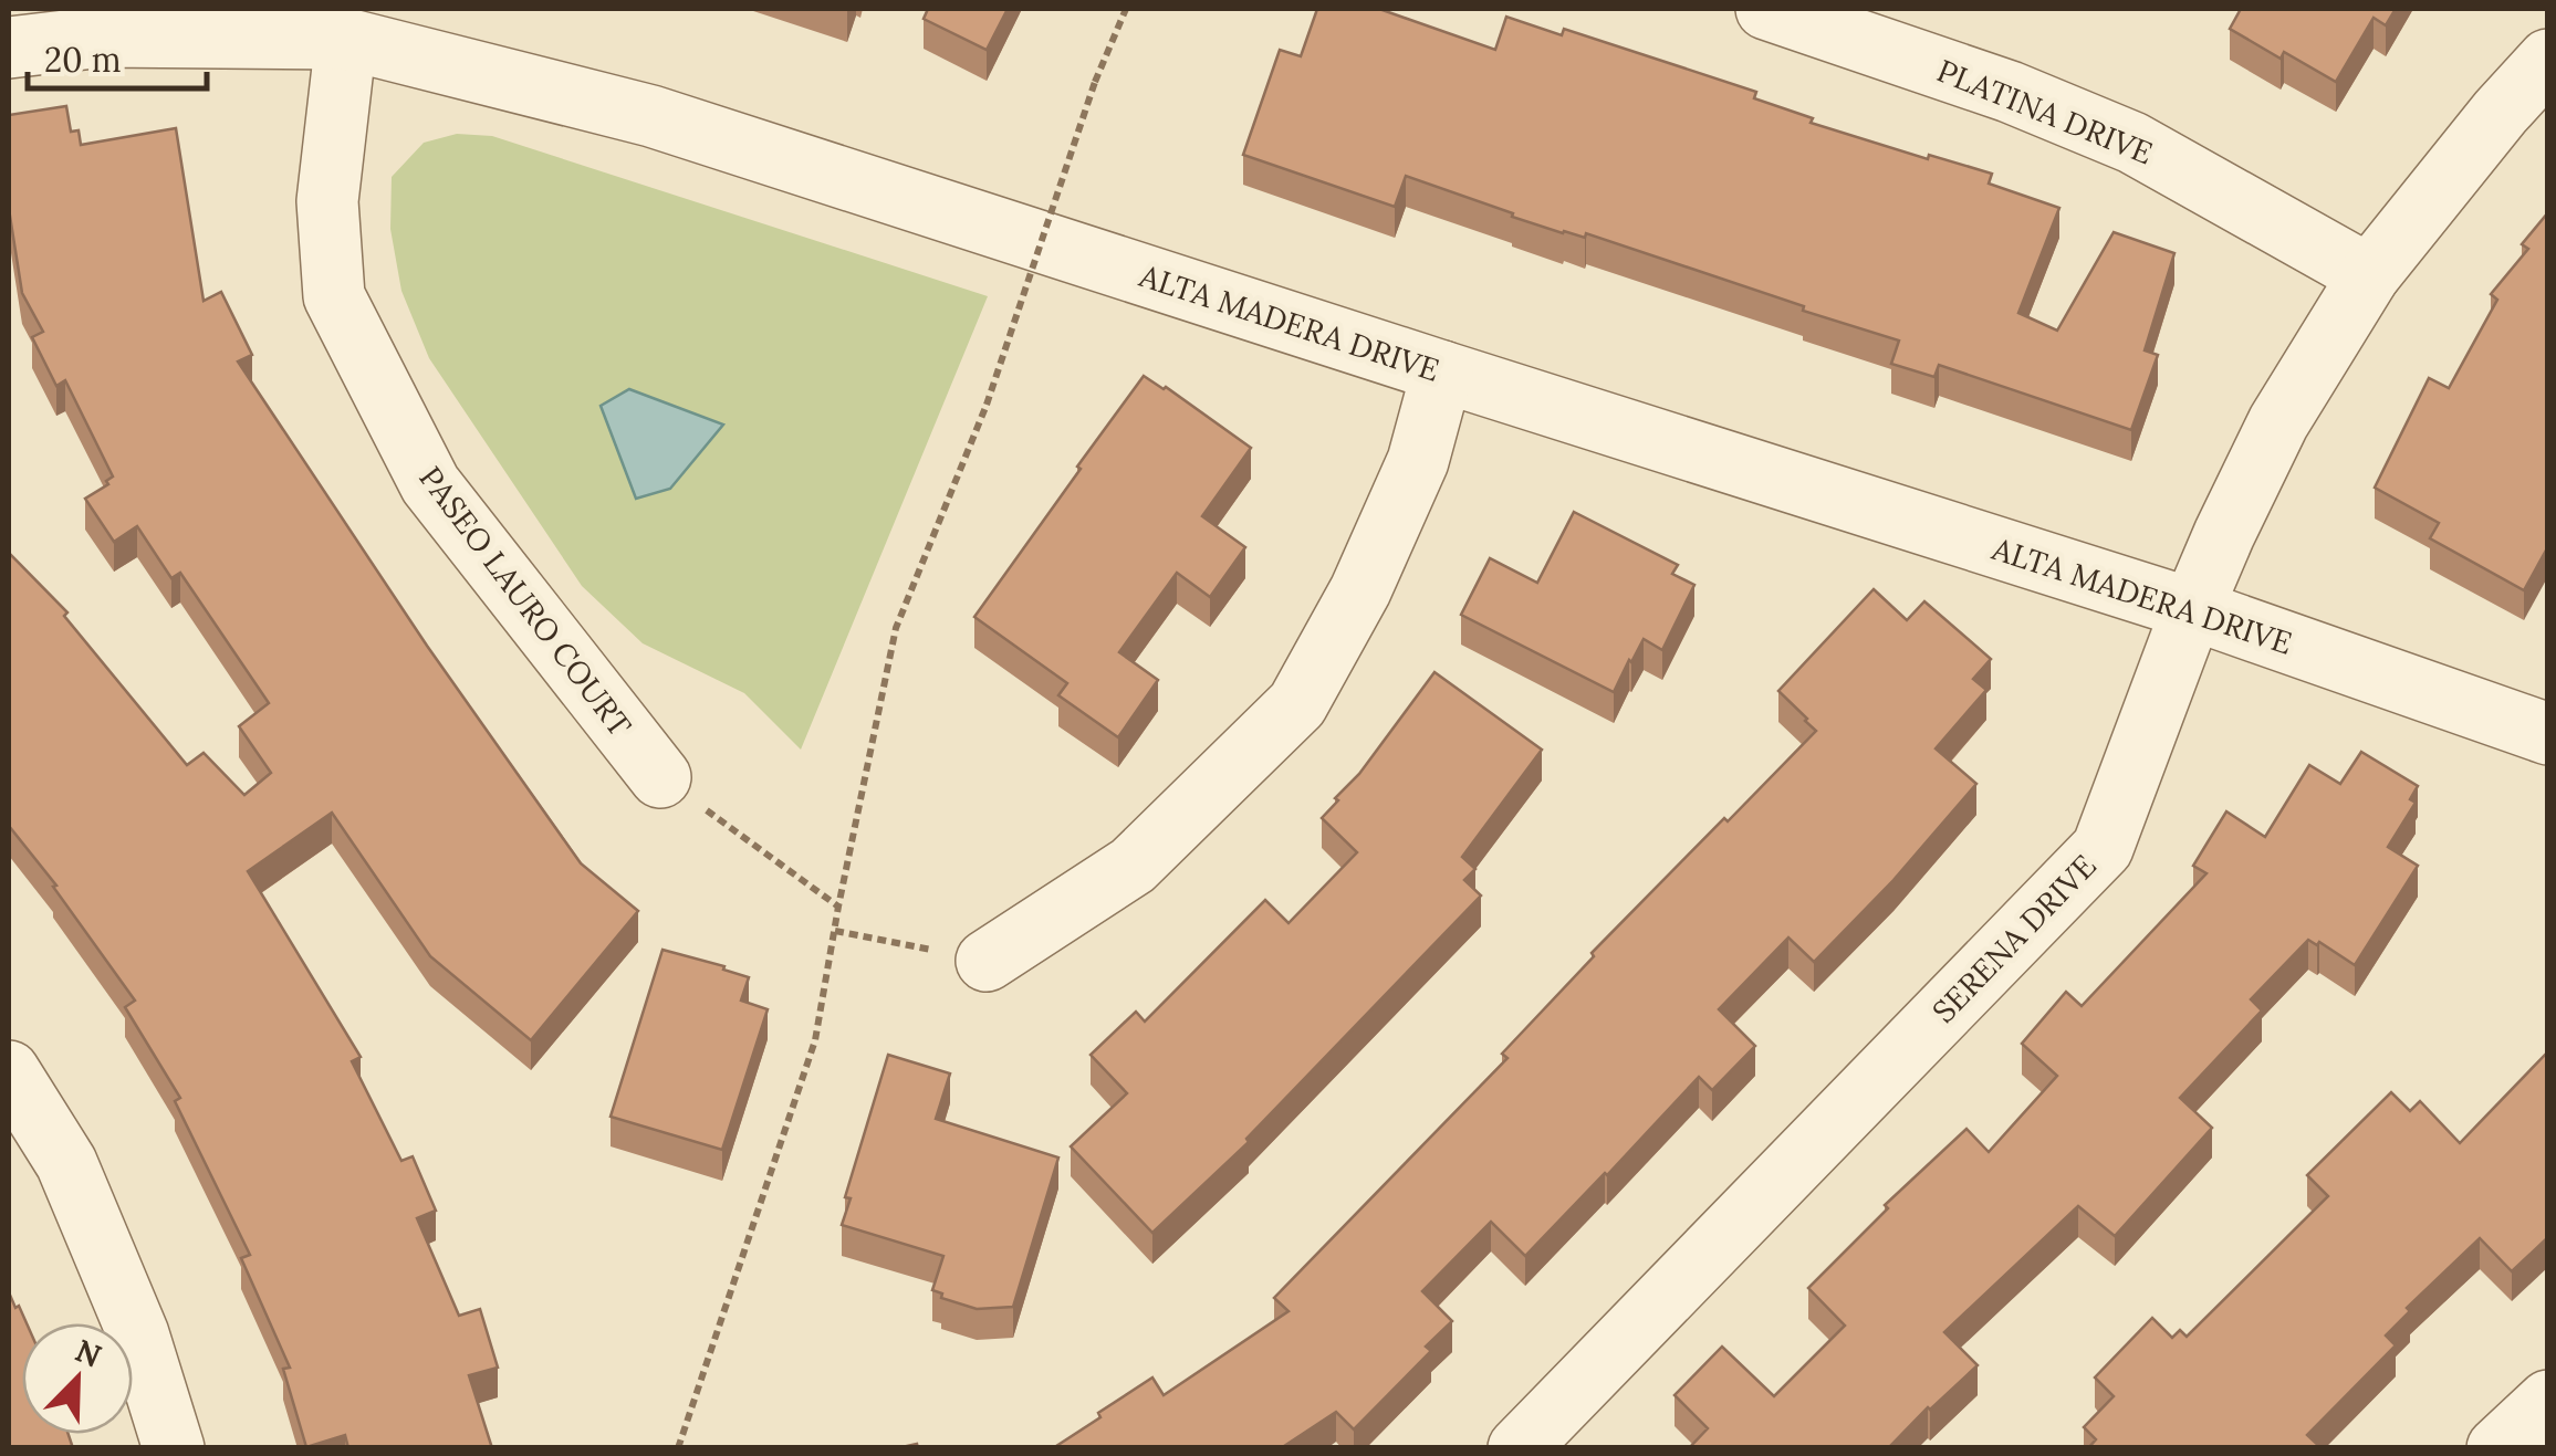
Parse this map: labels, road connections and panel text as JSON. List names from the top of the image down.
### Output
{
  "streets": {
    "street": [
      "PLATINA DRIVE",
      "ALTA MADERA DRIVE",
      "PASEO LAURO COURT",
      "SERENA DRIVE"
    ]
  },
  "crossings": [
    ["PLATINA DRIVE", "SERENA DRIVE"],
    ["ALTA MADERA DRIVE", "PASEO LAURO COURT"],
    ["ALTA MADERA DRIVE", "SERENA DRIVE"]
  ],
  "scale_bar": "20 m",
  "north": "top right"
}
